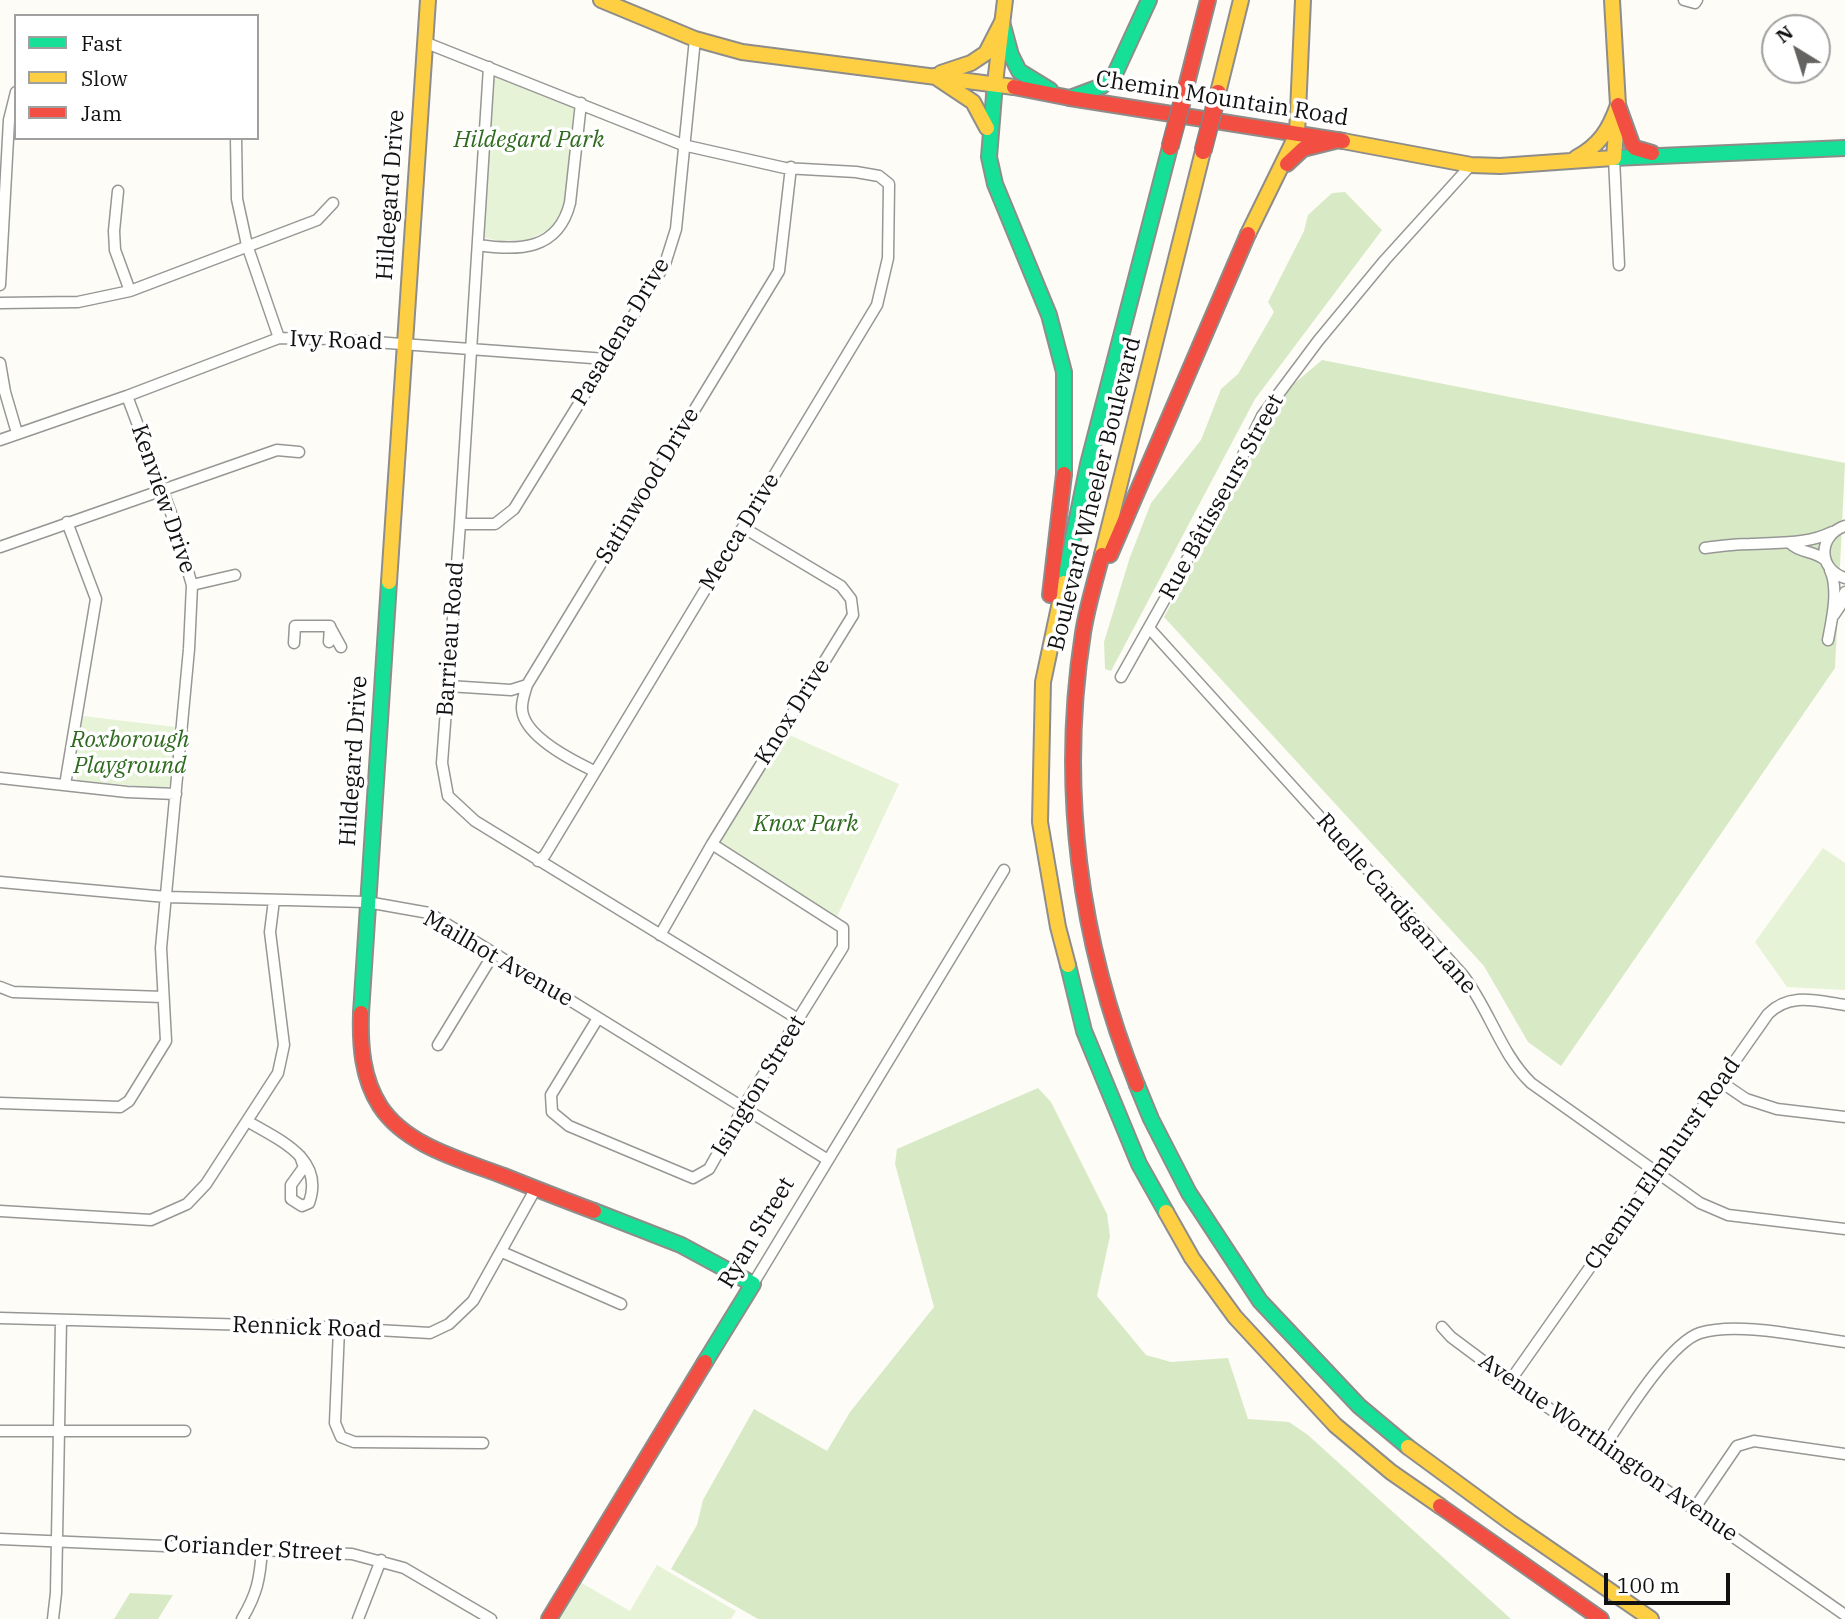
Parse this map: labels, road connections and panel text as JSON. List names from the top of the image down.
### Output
{
  "streets": {
    "main road": [
      "Chemin Mountain Road",
      "Hildegard Drive",
      "Boulevard Wheeler Boulevard",
      "Ryan Street"
    ],
    "street": [
      "Pasadena Drive",
      "Ivy Road",
      "Satinwood Drive",
      "Rue Bâtisseurs Street",
      "Kenview Drive",
      "Mecca Drive",
      "Barrieau Road",
      "Knox Drive",
      "Ruelle Cardigan Lane",
      "Mailhot Avenue",
      "Isington Street",
      "Chemin Elmhurst Road",
      "Rennick Road",
      "Avenue Worthington Avenue",
      "Coriander Street"
    ]
  },
  "crossings": [
    ["Chemin Mountain Road", "Pasadena Drive"],
    ["Chemin Mountain Road", "Rue Bâtisseurs Street"],
    ["Hildegard Drive", "Ivy Road"],
    ["Hildegard Drive", "Mailhot Avenue"],
    ["Hildegard Drive", "Ryan Street"],
    ["Hildegard Drive", "Rennick Road"],
    ["Pasadena Drive", "Ivy Road"],
    ["Pasadena Drive", "Barrieau Road"],
    ["Ivy Road", "Kenview Drive"],
    ["Ivy Road", "Barrieau Road"],
    ["Satinwood Drive", "Mecca Drive"],
    ["Rue Bâtisseurs Street", "Ruelle Cardigan Lane"],
    ["Kenview Drive", "Mailhot Avenue"],
    ["Mecca Drive", "Barrieau Road"],
    ["Mecca Drive", "Knox Drive"],
    ["Barrieau Road", "Knox Drive"],
    ["Barrieau Road", "Isington Street"],
    ["Knox Drive", "Isington Street"],
    ["Ruelle Cardigan Lane", "Chemin Elmhurst Road"],
    ["Mailhot Avenue", "Isington Street"],
    ["Mailhot Avenue", "Ryan Street"],
    ["Chemin Elmhurst Road", "Avenue Worthington Avenue"]
  ],
  "parks": ["Hildegard Park", "Roxborough Playground", "Knox Park"],
  "legend": ["Fast", "Slow", "Jam"],
  "scale_bar": "100 m",
  "north": "top left"
}
